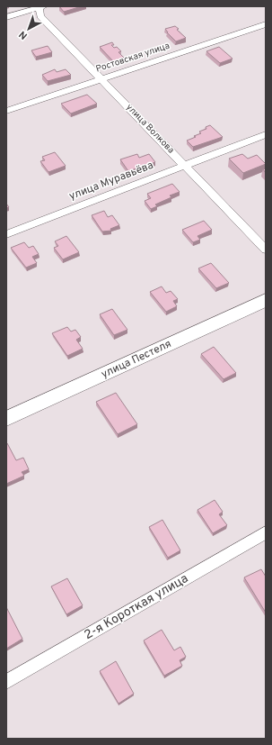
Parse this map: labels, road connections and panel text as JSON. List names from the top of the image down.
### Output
{
  "streets": {
    "street": [
      "Ростовская улица",
      "улица Волкова",
      "улица Муравьёва",
      "улица Пестеля",
      "2-я Короткая улица"
    ]
  },
  "crossings": [
    ["Ростовская улица", "улица Волкова"],
    ["улица Волкова", "улица Муравьёва"]
  ],
  "north": "bottom left"
}
